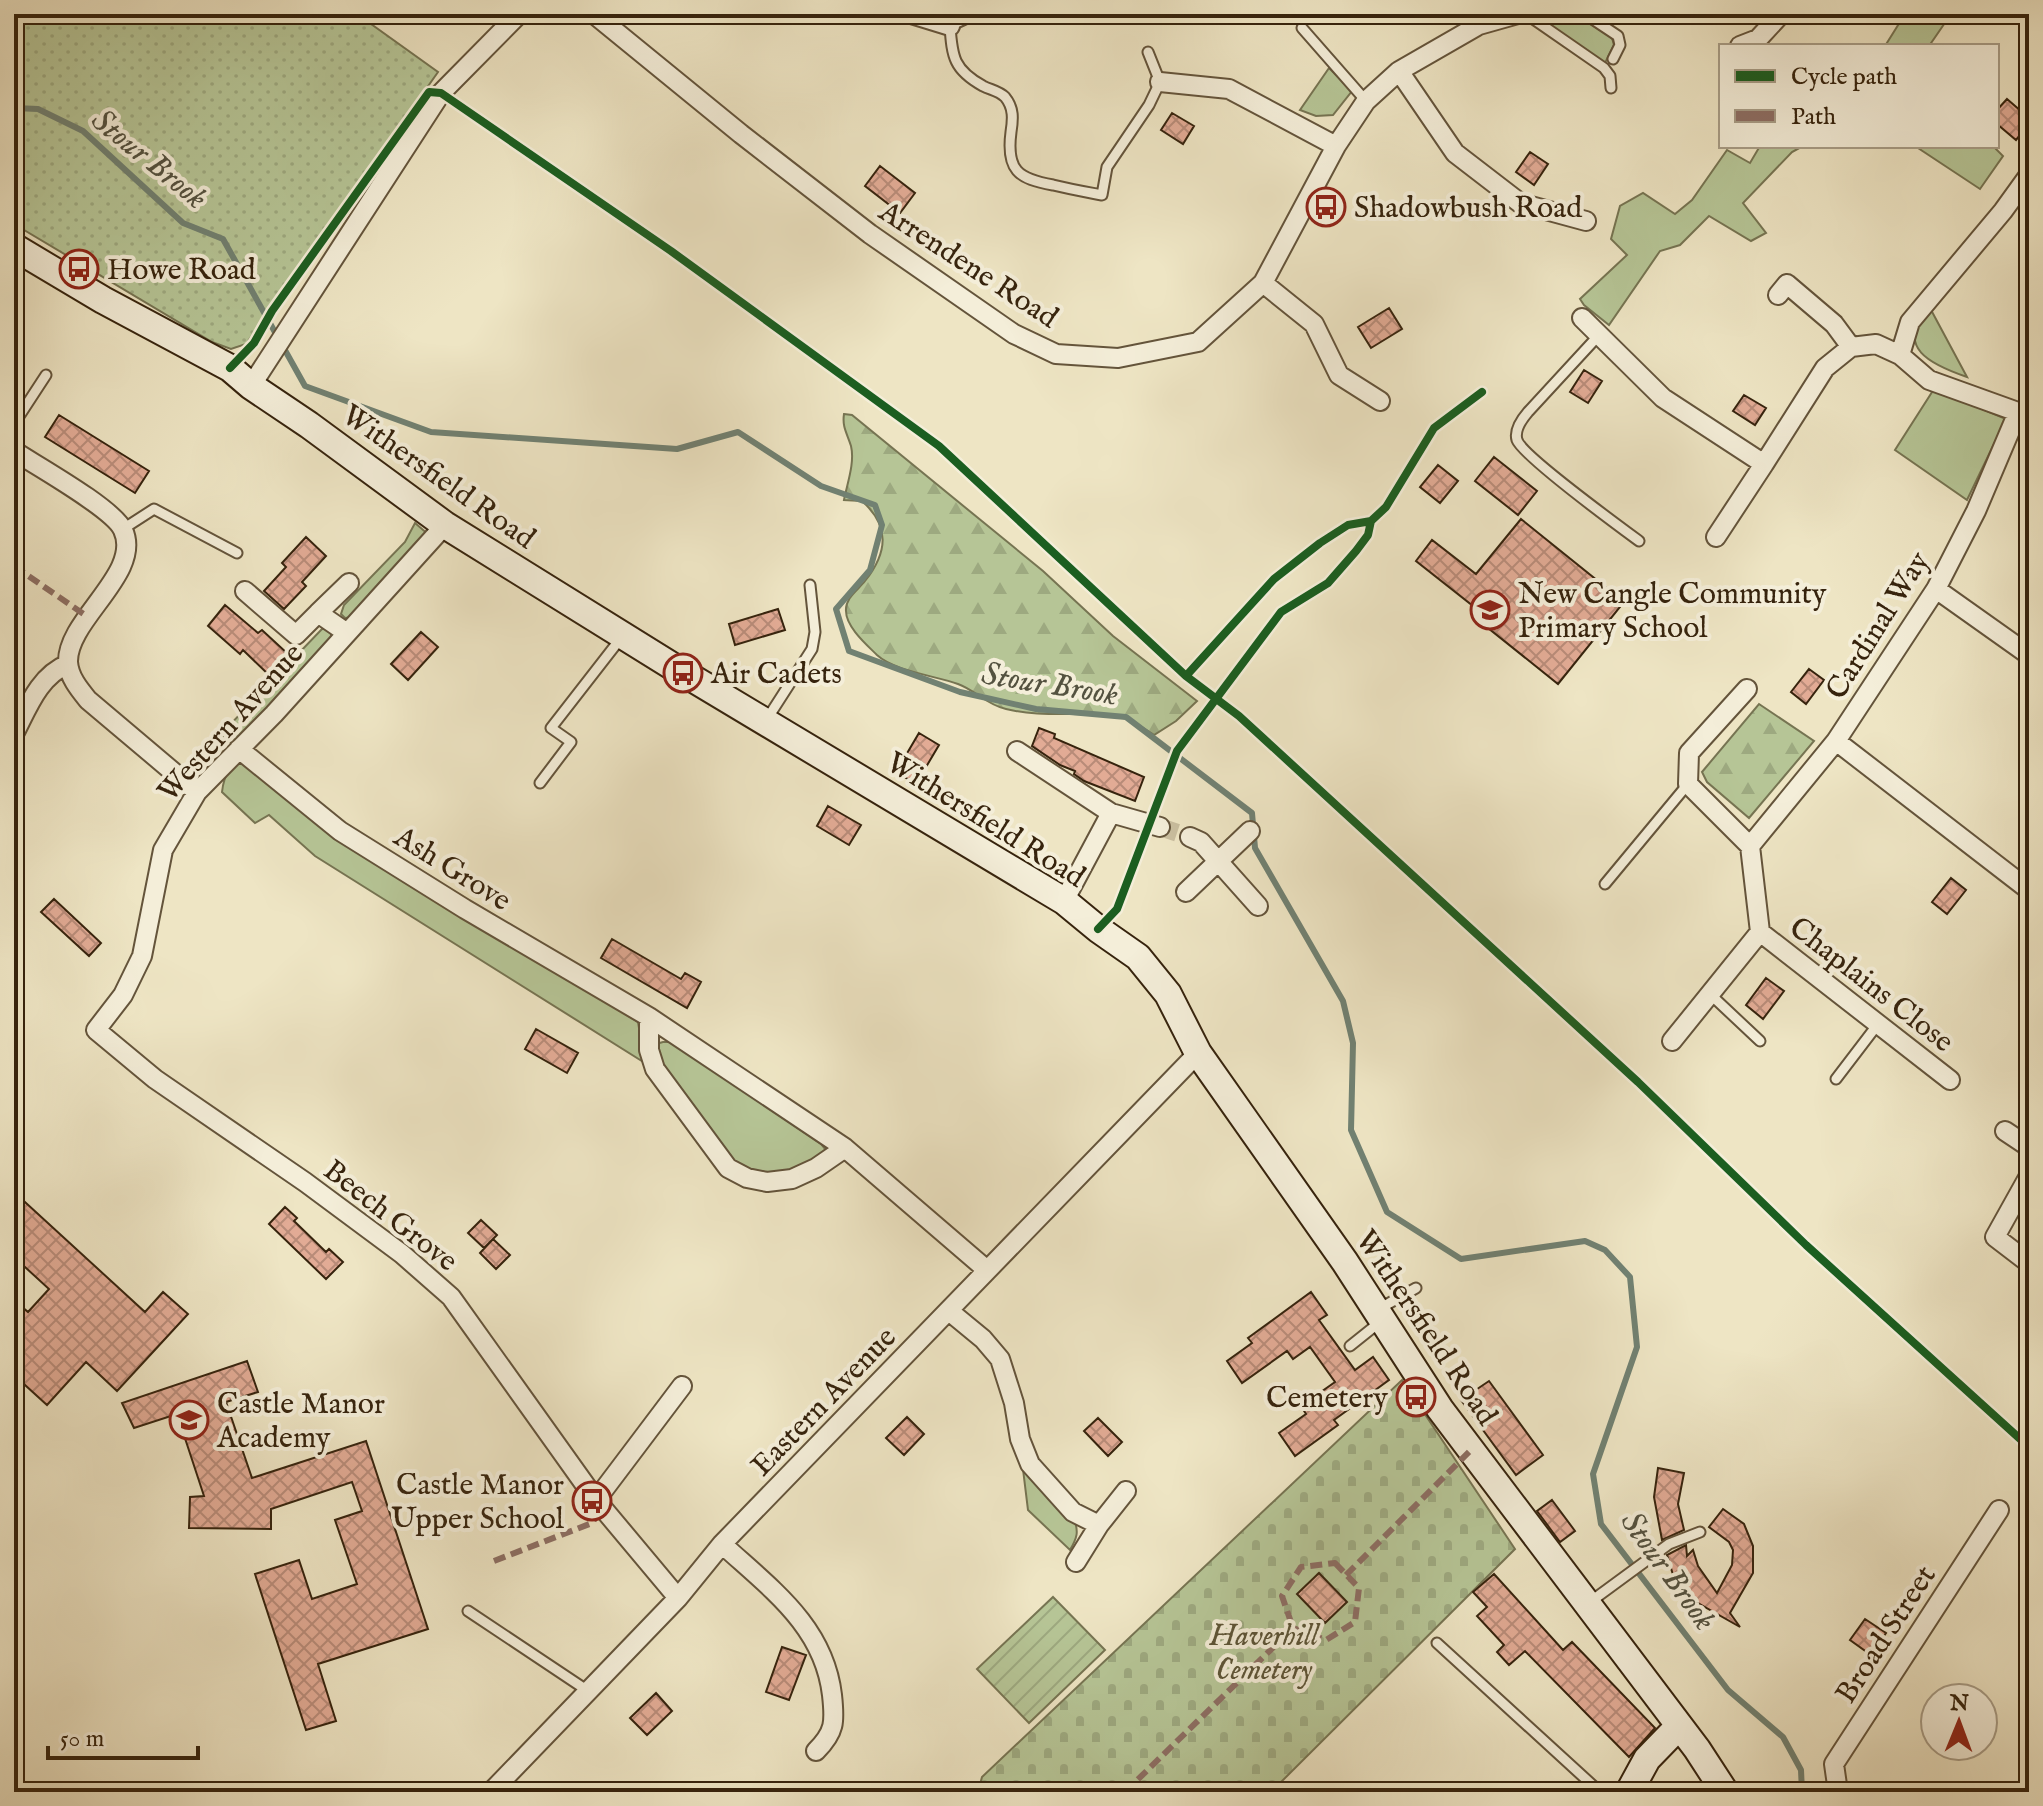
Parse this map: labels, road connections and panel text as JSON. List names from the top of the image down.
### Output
{
  "streets": {
    "street": [
      "Arrendene Road",
      "Withersfield Road",
      "Cardinal Way",
      "Western Avenue",
      "Ash Grove",
      "Chaplains Close",
      "Beech Grove",
      "Eastern Avenue",
      "Broad Street"
    ]
  },
  "crossings": [
    ["Withersfield Road", "Western Avenue"],
    ["Withersfield Road", "Eastern Avenue"],
    ["Western Avenue", "Ash Grove"],
    ["Western Avenue", "Beech Grove"],
    ["Ash Grove", "Eastern Avenue"],
    ["Beech Grove", "Eastern Avenue"]
  ],
  "water": ["Stour Brook"],
  "parks": ["Haverhill Cemetery"],
  "places": {
    "bus stop": [
      "Shadowbush Road",
      "Howe Road",
      "Air Cadets",
      "Cemetery",
      "Castle Manor Upper School"
    ],
    "school or university": ["New Cangle Community Primary School", "Castle Manor Academy"]
  },
  "legend": ["Cycle path", "Path"],
  "scale_bar": "50 m",
  "north": "top"
}
